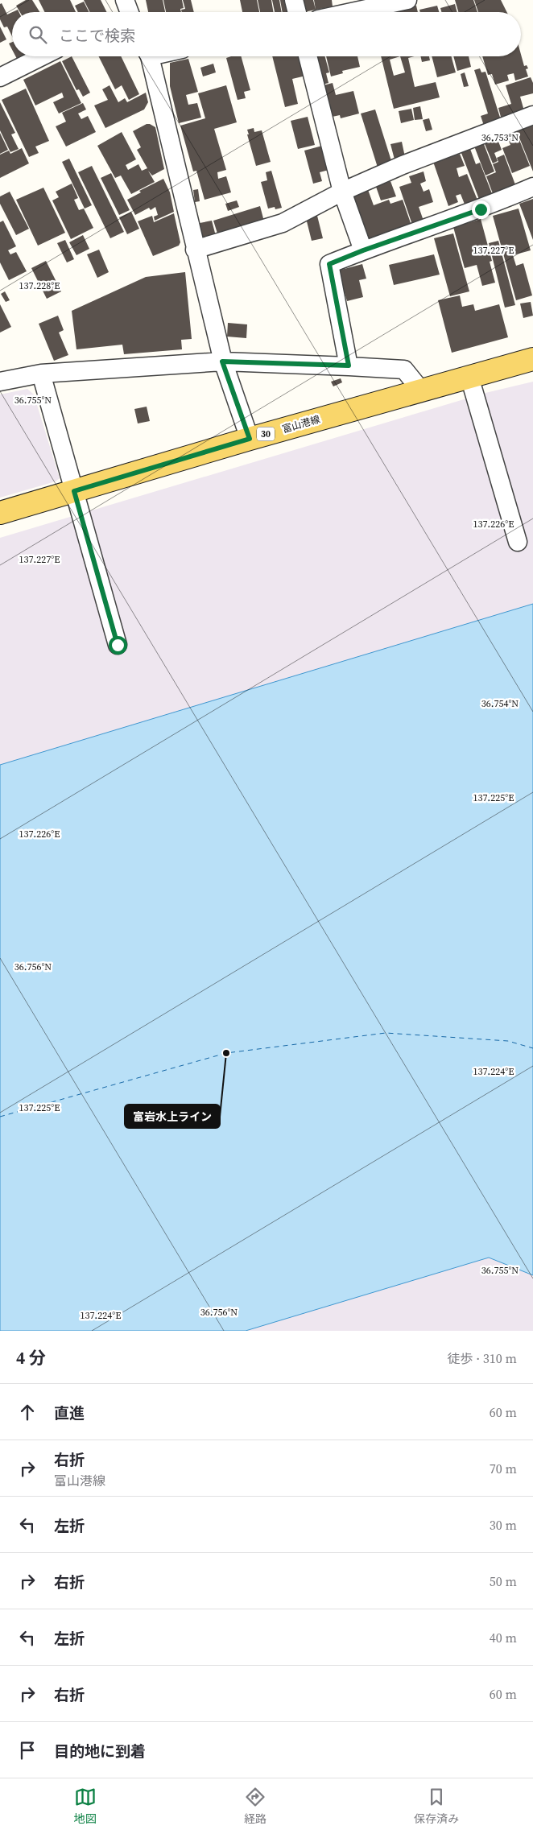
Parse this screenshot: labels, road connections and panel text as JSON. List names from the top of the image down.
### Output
{
  "streets": {
    "main road": ["富山港線", "30"]
  },
  "places": ["富岩水上ライン"],
  "page": {
    "search": "ここで検索",
    "heading": ["4 分", "徒歩 · 310 m"],
    "list": [
      ["直進", "60 m"],
      ["右折", "富山港線", "70 m"],
      ["左折", "30 m"],
      ["右折", "50 m"],
      ["左折", "40 m"],
      ["右折", "60 m"],
      "目的地に到着"
    ],
    "nav": ["地図", "経路", "保存済み"]
  },
  "coordinates": [
    "36.753°N",
    "137.227°E",
    "137.228°E",
    "36.755°N",
    "137.226°E",
    "36.754°N",
    "137.225°E",
    "36.756°N",
    "137.224°E"
  ]
}
